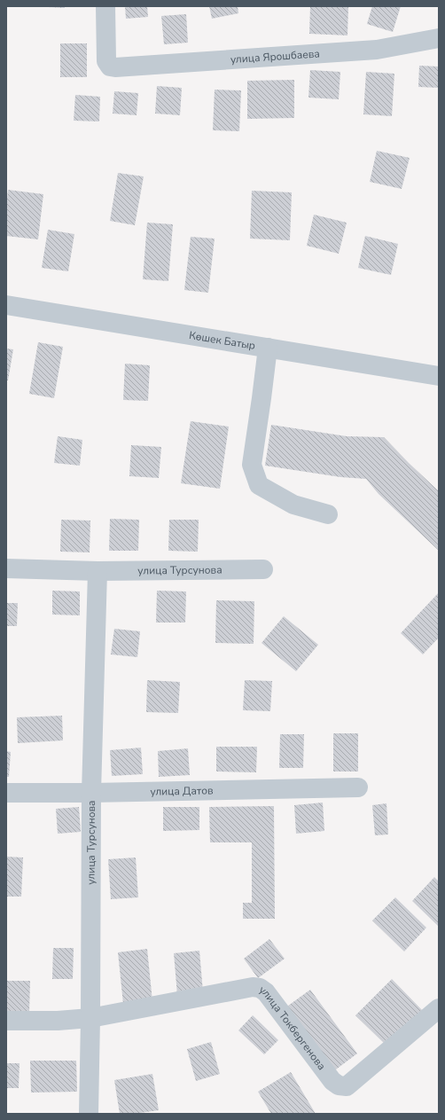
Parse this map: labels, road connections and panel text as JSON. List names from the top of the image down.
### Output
{
  "streets": {
    "street": [
      "улица Ярошбаева",
      "Көшек Батыр",
      "улица Турсунова",
      "улица Датов",
      "улица Токбергенова"
    ]
  },
  "crossings": [
    ["улица Турсунова", "улица Датов"],
    ["улица Турсунова", "улица Токбергенова"]
  ]
}
